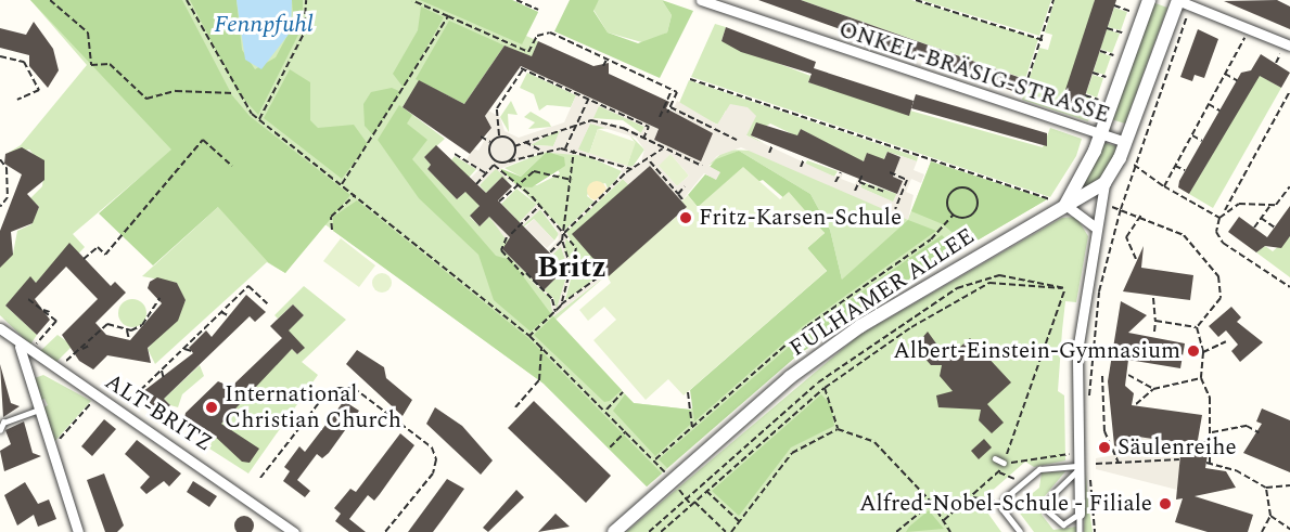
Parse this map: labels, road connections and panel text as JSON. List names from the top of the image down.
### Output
{
  "streets": {
    "street": ["ONKEL-BRÄSIG-STRASSE", "FULHAMER ALLEE", "ALT-BRITZ"]
  },
  "districts": ["Britz"],
  "water": ["Fennpfuhl"],
  "places": [
    "Fritz-Karsen-Schule",
    "Albert-Einstein-Gymnasium",
    "International Christian Church",
    "Säulenreihe",
    "Alfred-Nobel-Schule - Filiale"
  ]
}
